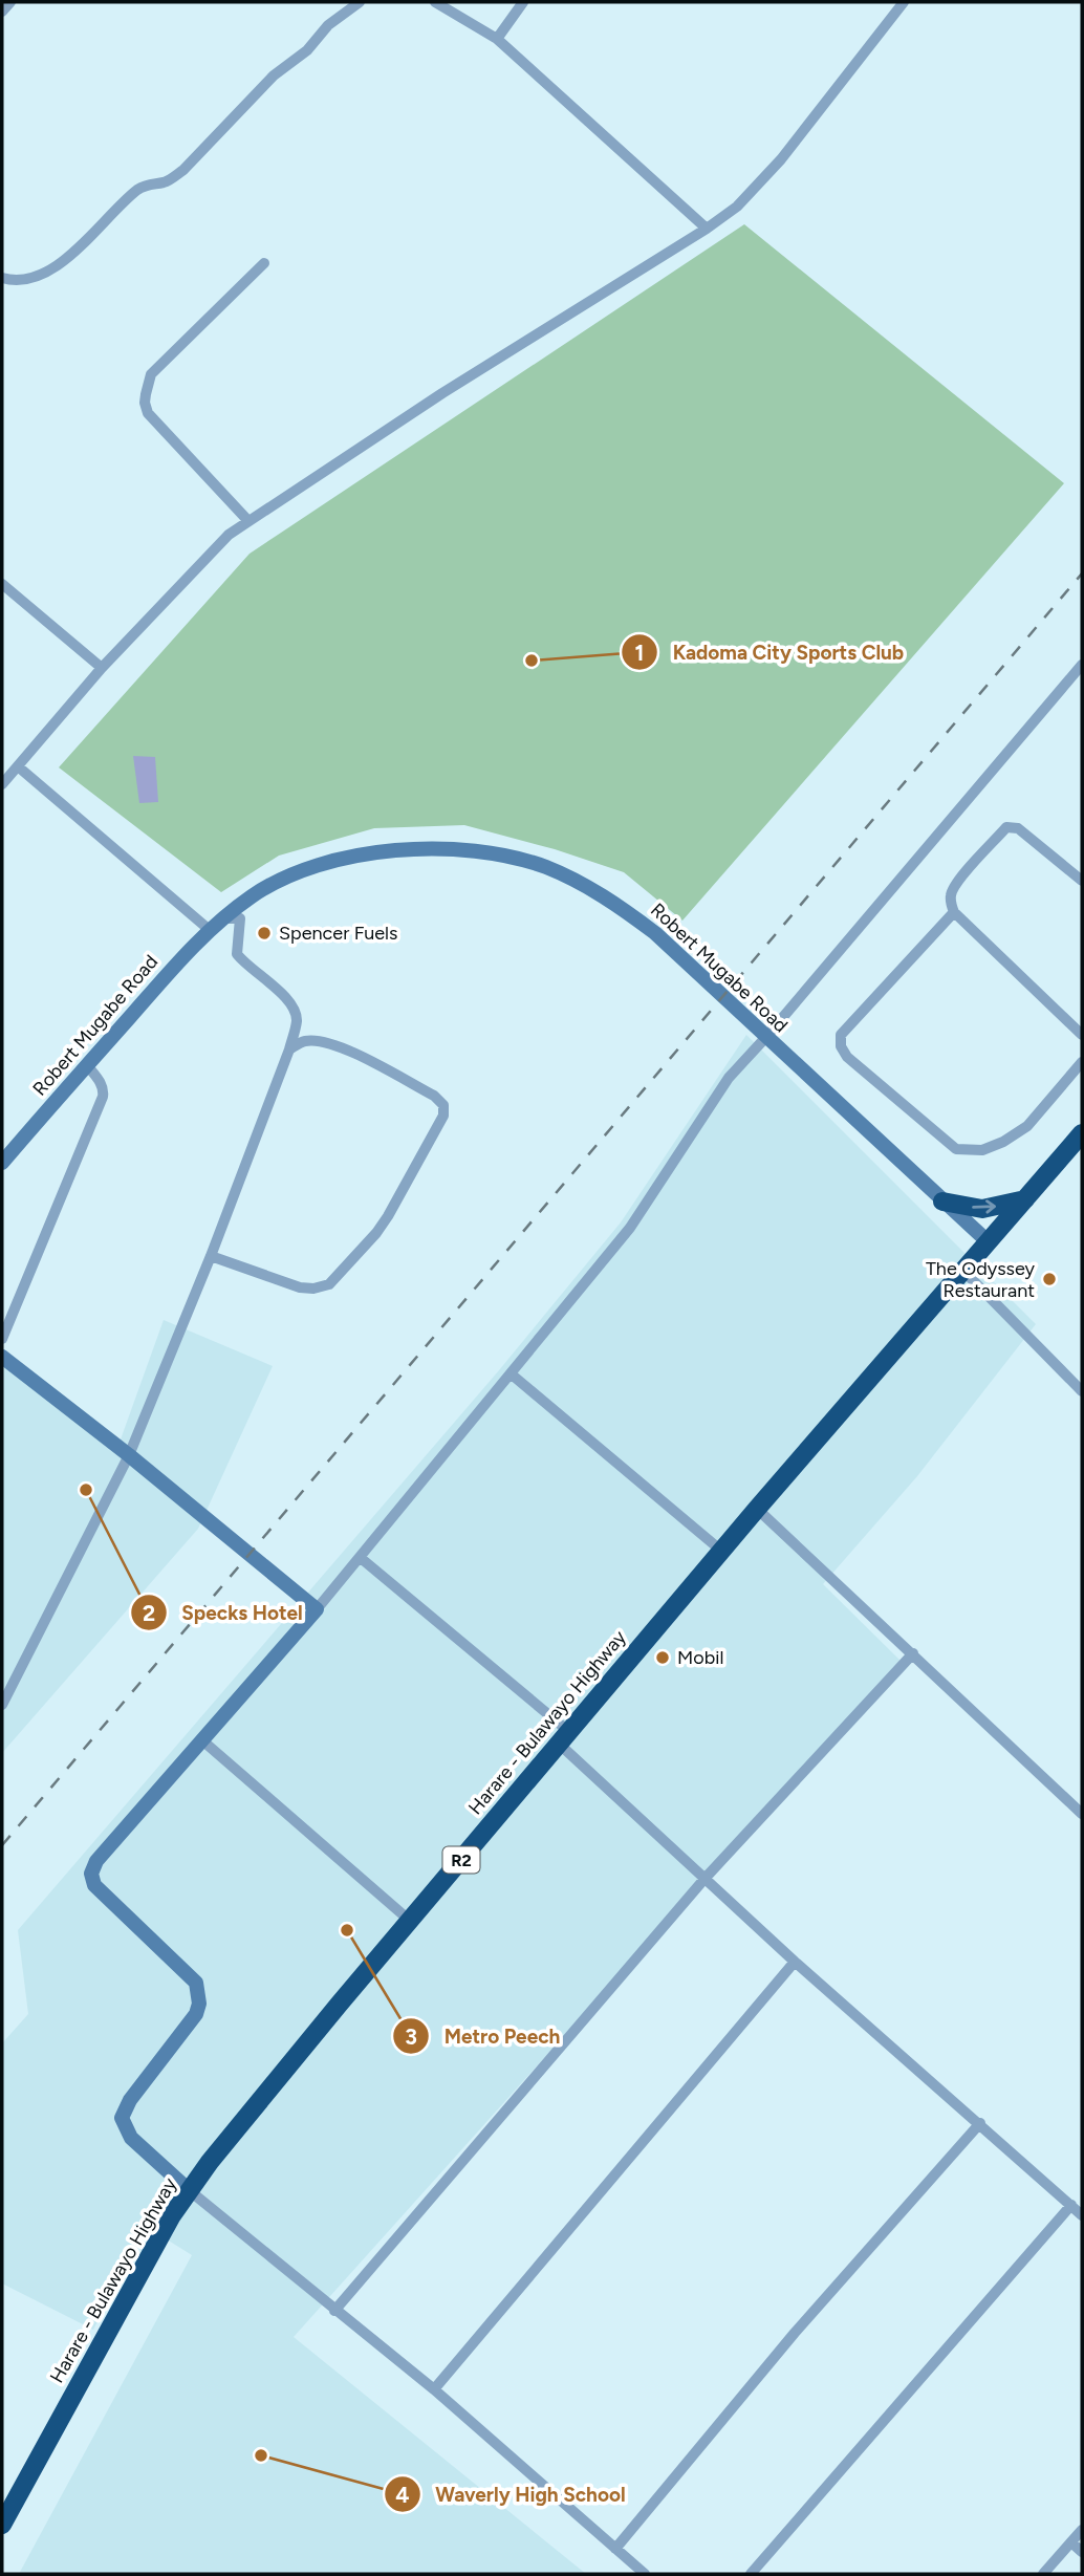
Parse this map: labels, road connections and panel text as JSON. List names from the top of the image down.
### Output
{
  "streets": {
    "highway": ["Harare - Bulawayo Highway", "R2"],
    "street": ["Robert Mugabe Road"]
  },
  "crossings": [
    ["Robert Mugabe Road", "Harare - Bulawayo Highway"]
  ],
  "places": [
    "Kadoma City Sports Club",
    "Spencer Fuels",
    "The Odyssey Restaurant",
    "Specks Hotel",
    "Mobil",
    "Metro Peech",
    "Waverly High School"
  ]
}
